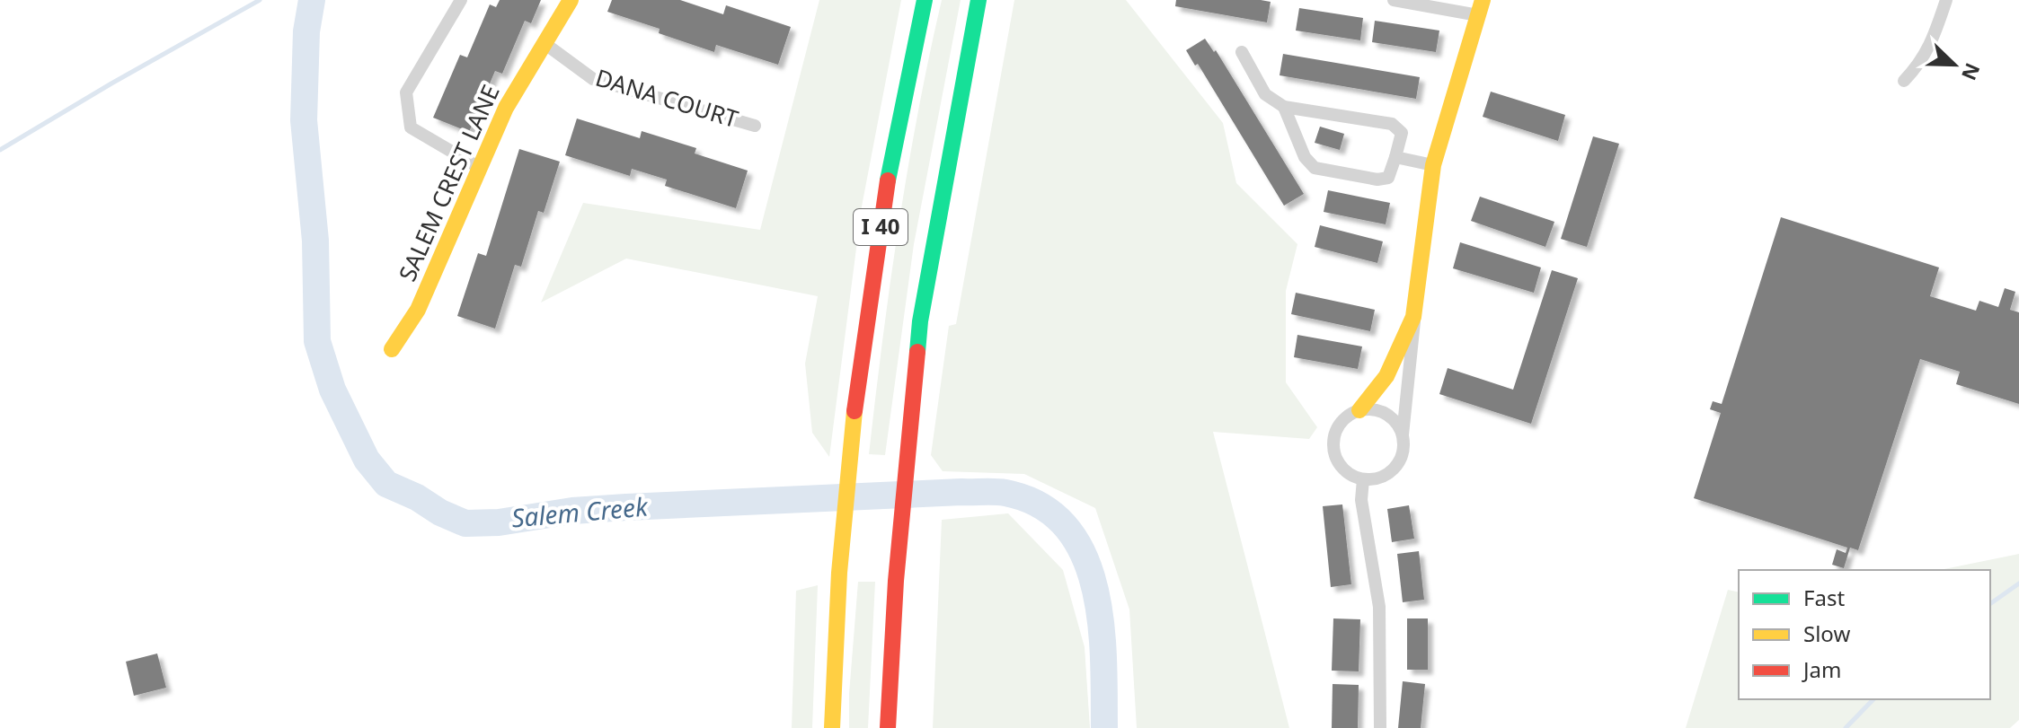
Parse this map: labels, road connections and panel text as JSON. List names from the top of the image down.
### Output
{
  "streets": {
    "main road": ["SALEM CREST LANE", "I 40"],
    "street": ["DANA COURT"]
  },
  "crossings": [
    ["DANA COURT", "SALEM CREST LANE"]
  ],
  "water": ["Salem Creek"],
  "legend": ["Fast", "Slow", "Jam"],
  "north": "bottom right"
}
